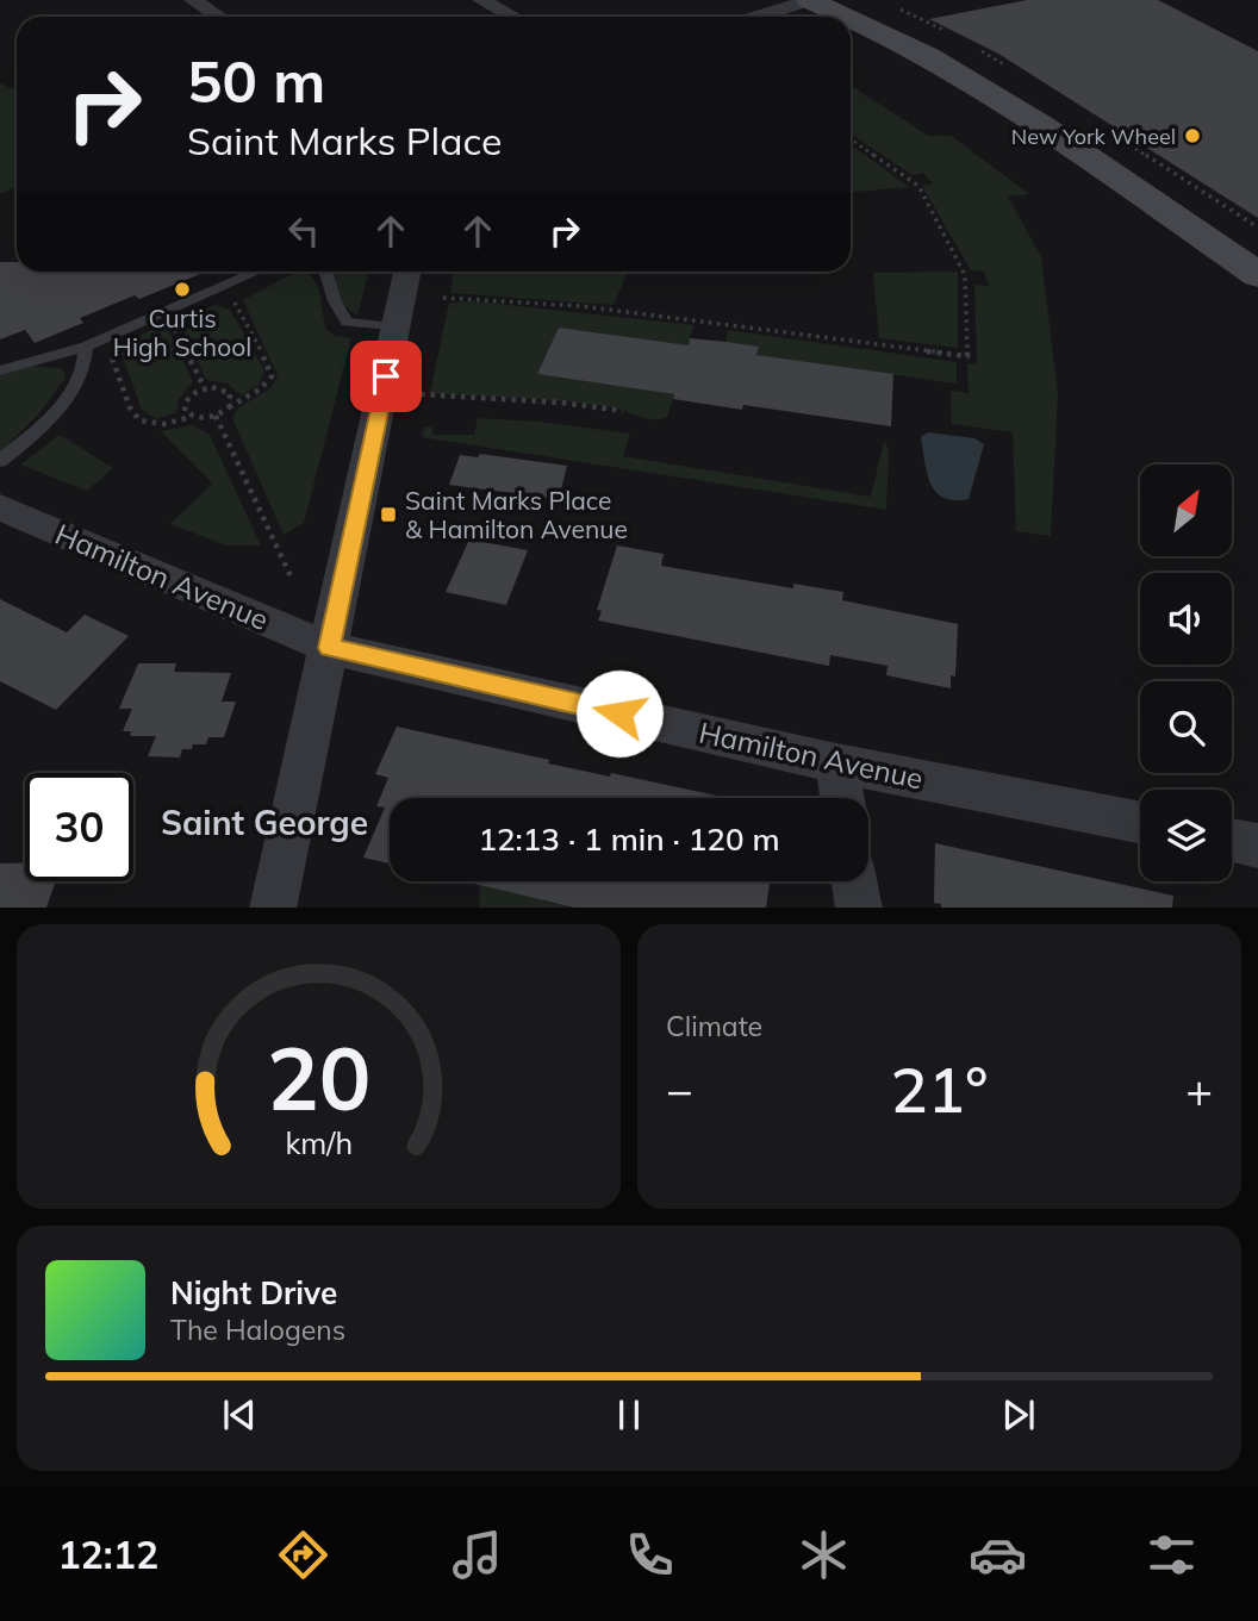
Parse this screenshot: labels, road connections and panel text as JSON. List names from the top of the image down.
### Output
{
  "streets": {
    "street": ["Hamilton Avenue"]
  },
  "districts": ["Saint George"],
  "places": {
    "other": ["New York Wheel", "Curtis High School"],
    "transit": ["Saint Marks Place & Hamilton Avenue"]
  },
  "north": "top right",
  "page": {
    "turn": ["50 m", "Saint Marks Place"],
    "limit": "30",
    "trip": "12:13 · 1 min · 120 m",
    "tile": "Climate",
    "heat": ["−", "21°", "+"],
    "song": ["Night Drive", "The Halogens"],
    "tabs": "12:12",
    "gauge": ["20", "km/h"]
  }
}
